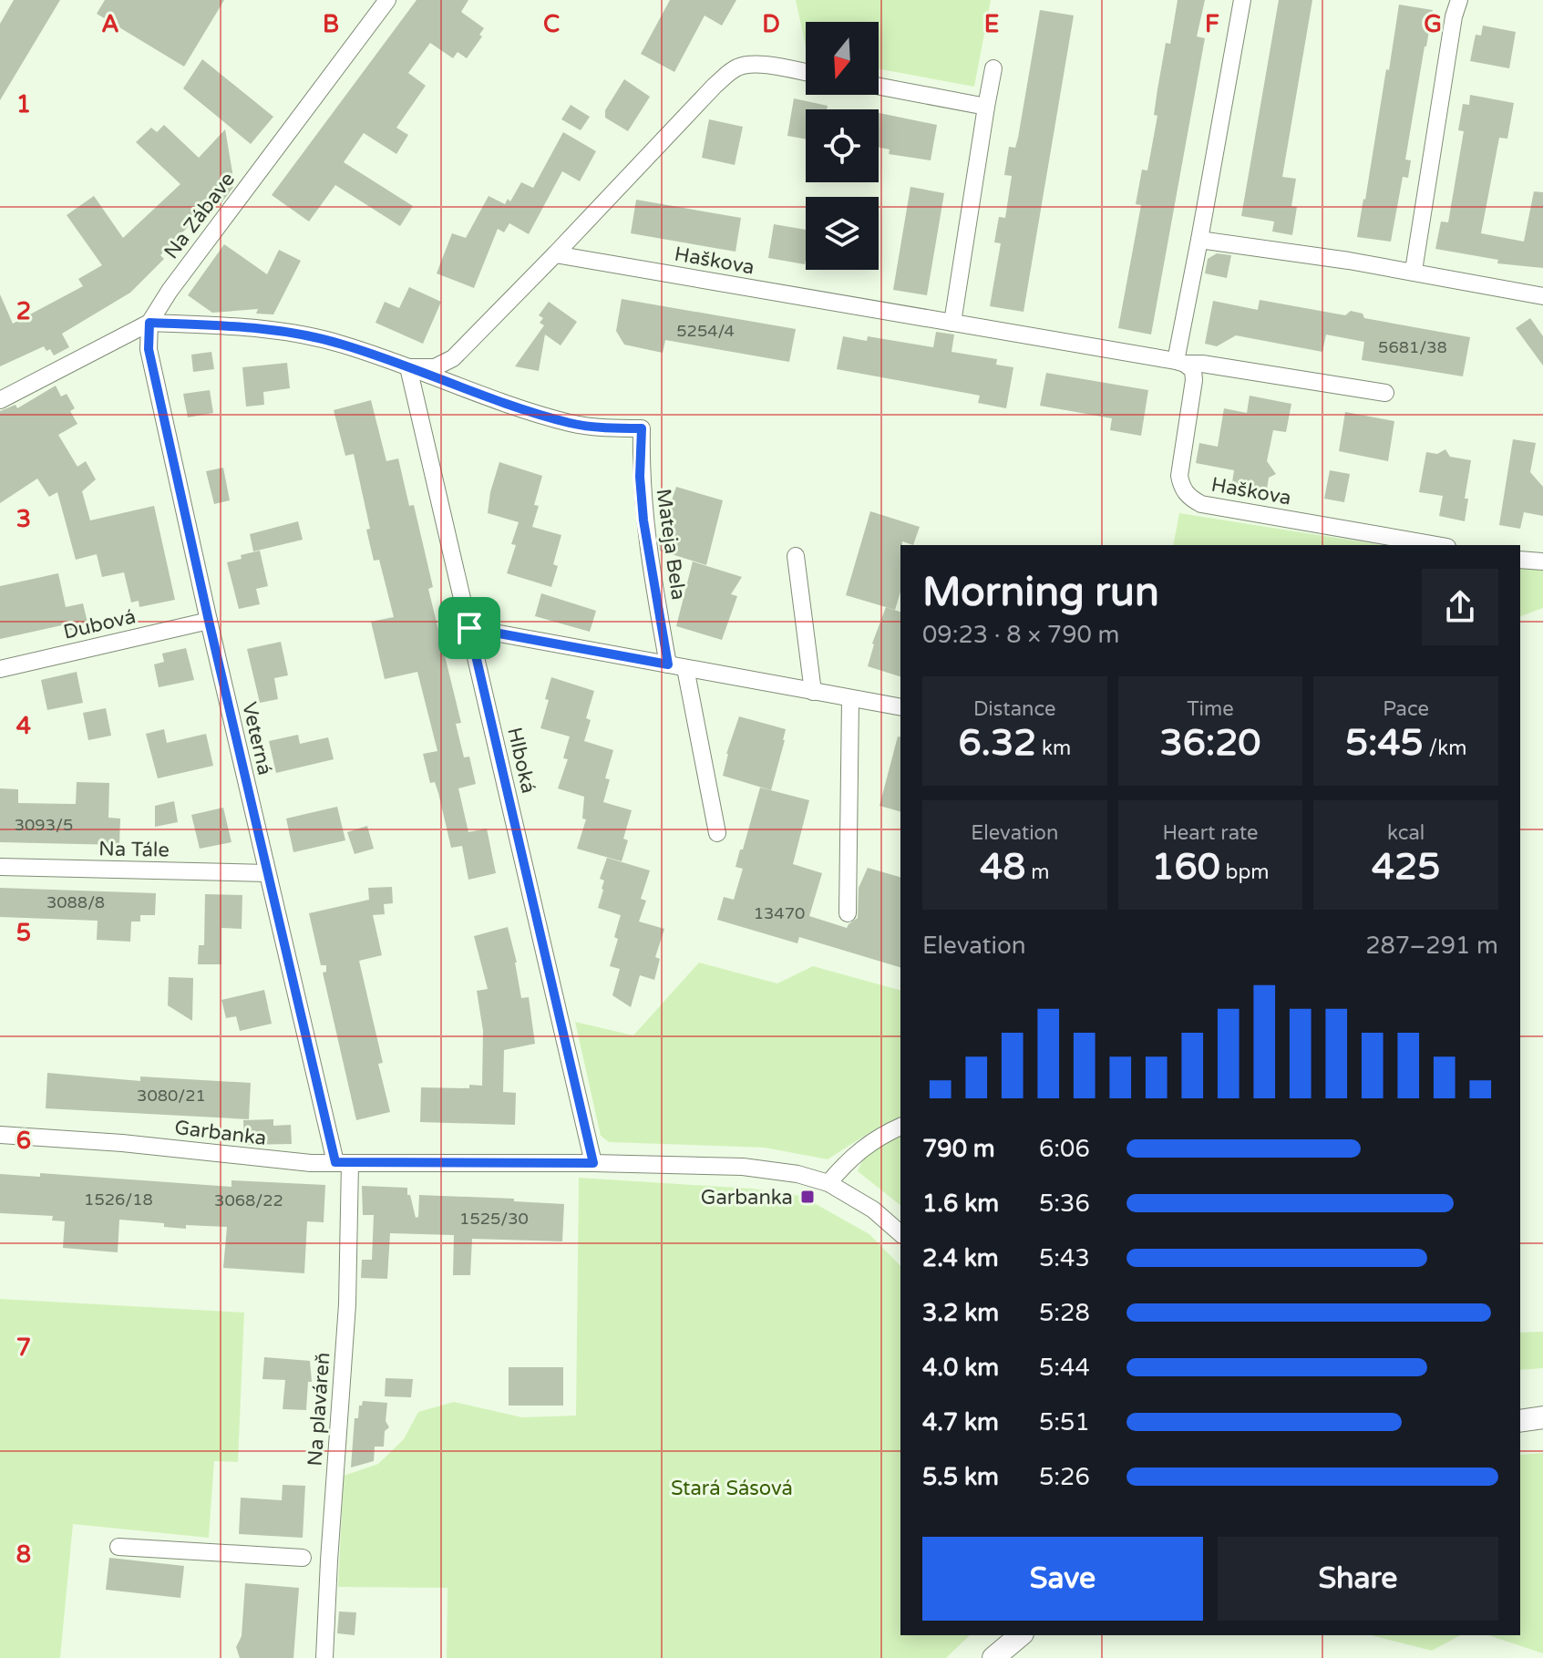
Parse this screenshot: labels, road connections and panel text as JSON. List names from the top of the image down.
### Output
{
  "streets": {
    "street": [
      "Na Zábave",
      "Haškova",
      "Mateja Bela",
      "Dubová",
      "Veterná",
      "Hlboká",
      "Na Tále",
      "Garbanka",
      "Na plaváreň"
    ]
  },
  "crossings": [
    ["Na Zábave", "Veterná"],
    ["Mateja Bela", "Hlboká"],
    ["Dubová", "Veterná"],
    ["Veterná", "Na Tále"],
    ["Veterná", "Garbanka"],
    ["Veterná", "Na plaváreň"],
    ["Hlboká", "Garbanka"],
    ["Garbanka", "Na plaváreň"]
  ],
  "parks": ["Stará Sásová"],
  "places": {
    "transit": ["Garbanka"]
  },
  "house_numbers": [
    "5254/4",
    "5681/38",
    "3093/5",
    "3088/8",
    "13470",
    "3080/21",
    "1526/18",
    "3068/22",
    "1525/30"
  ],
  "north": "bottom",
  "page": {
    "heading": ["Morning run", "09:23 · 8 × 790 m"],
    "stats": [
      ["Distance", "6.32 km"],
      ["Time", "36:20"],
      ["Pace", "5:45 /km"],
      ["Elevation", "48 m"],
      ["Heart rate", "160 bpm"],
      ["kcal", "425"]
    ],
    "chart": ["Elevation", "287–291 m"],
    "list": [
      {
        "name": "790 m",
        "note": "6:06"
      },
      {
        "name": "1.6 km",
        "note": "5:36"
      },
      {
        "name": "2.4 km",
        "note": "5:43"
      },
      {
        "name": "3.2 km",
        "note": "5:28"
      },
      {
        "name": "4.0 km",
        "note": "5:44"
      },
      {
        "name": "4.7 km",
        "note": "5:51"
      },
      {
        "name": "5.5 km",
        "note": "5:26"
      }
    ],
    "buttons": ["Save", "Share"]
  },
  "grid": {
    "columns": [
      "A",
      "B",
      "C",
      "D",
      "E",
      "F",
      "G"
    ],
    "rows": [
      "1",
      "2",
      "3",
      "4",
      "5",
      "6",
      "7",
      "8"
    ]
  }
}
